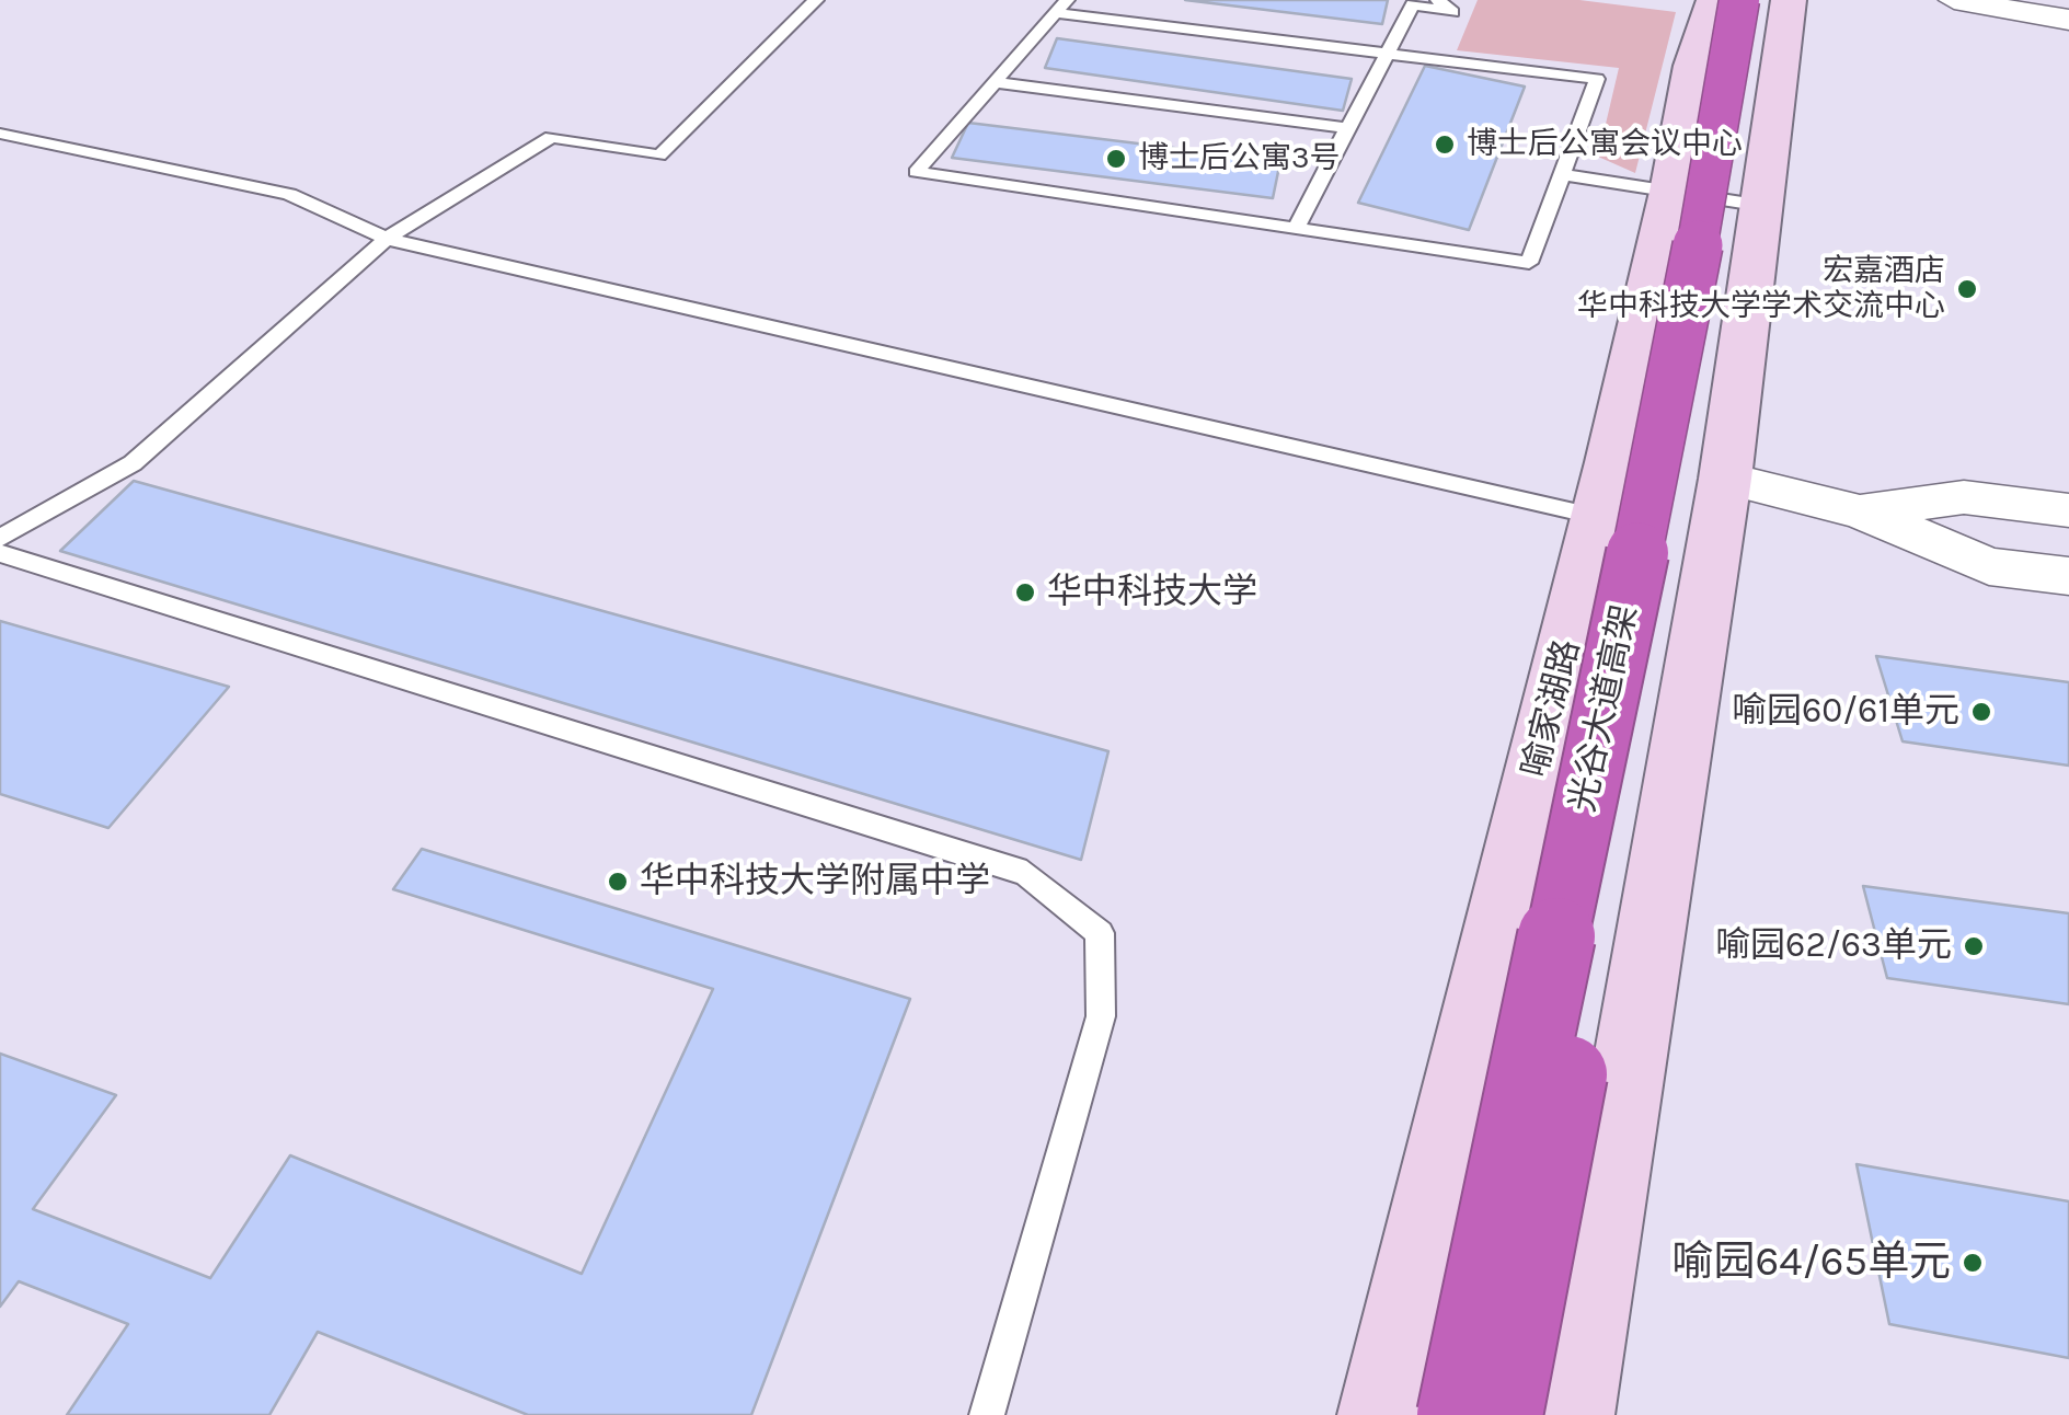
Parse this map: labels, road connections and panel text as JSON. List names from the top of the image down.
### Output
{
  "streets": {
    "highway": ["光谷大道高架"],
    "main road": ["喻家湖路"]
  },
  "places": [
    "博士后公寓会议中心",
    "博士后公寓3号",
    "宏嘉酒店 华中科技大学学术交流中心",
    "华中科技大学",
    "喻园60/61单元",
    "华中科技大学附属中学",
    "喻园62/63单元",
    "喻园64/65单元"
  ]
}
